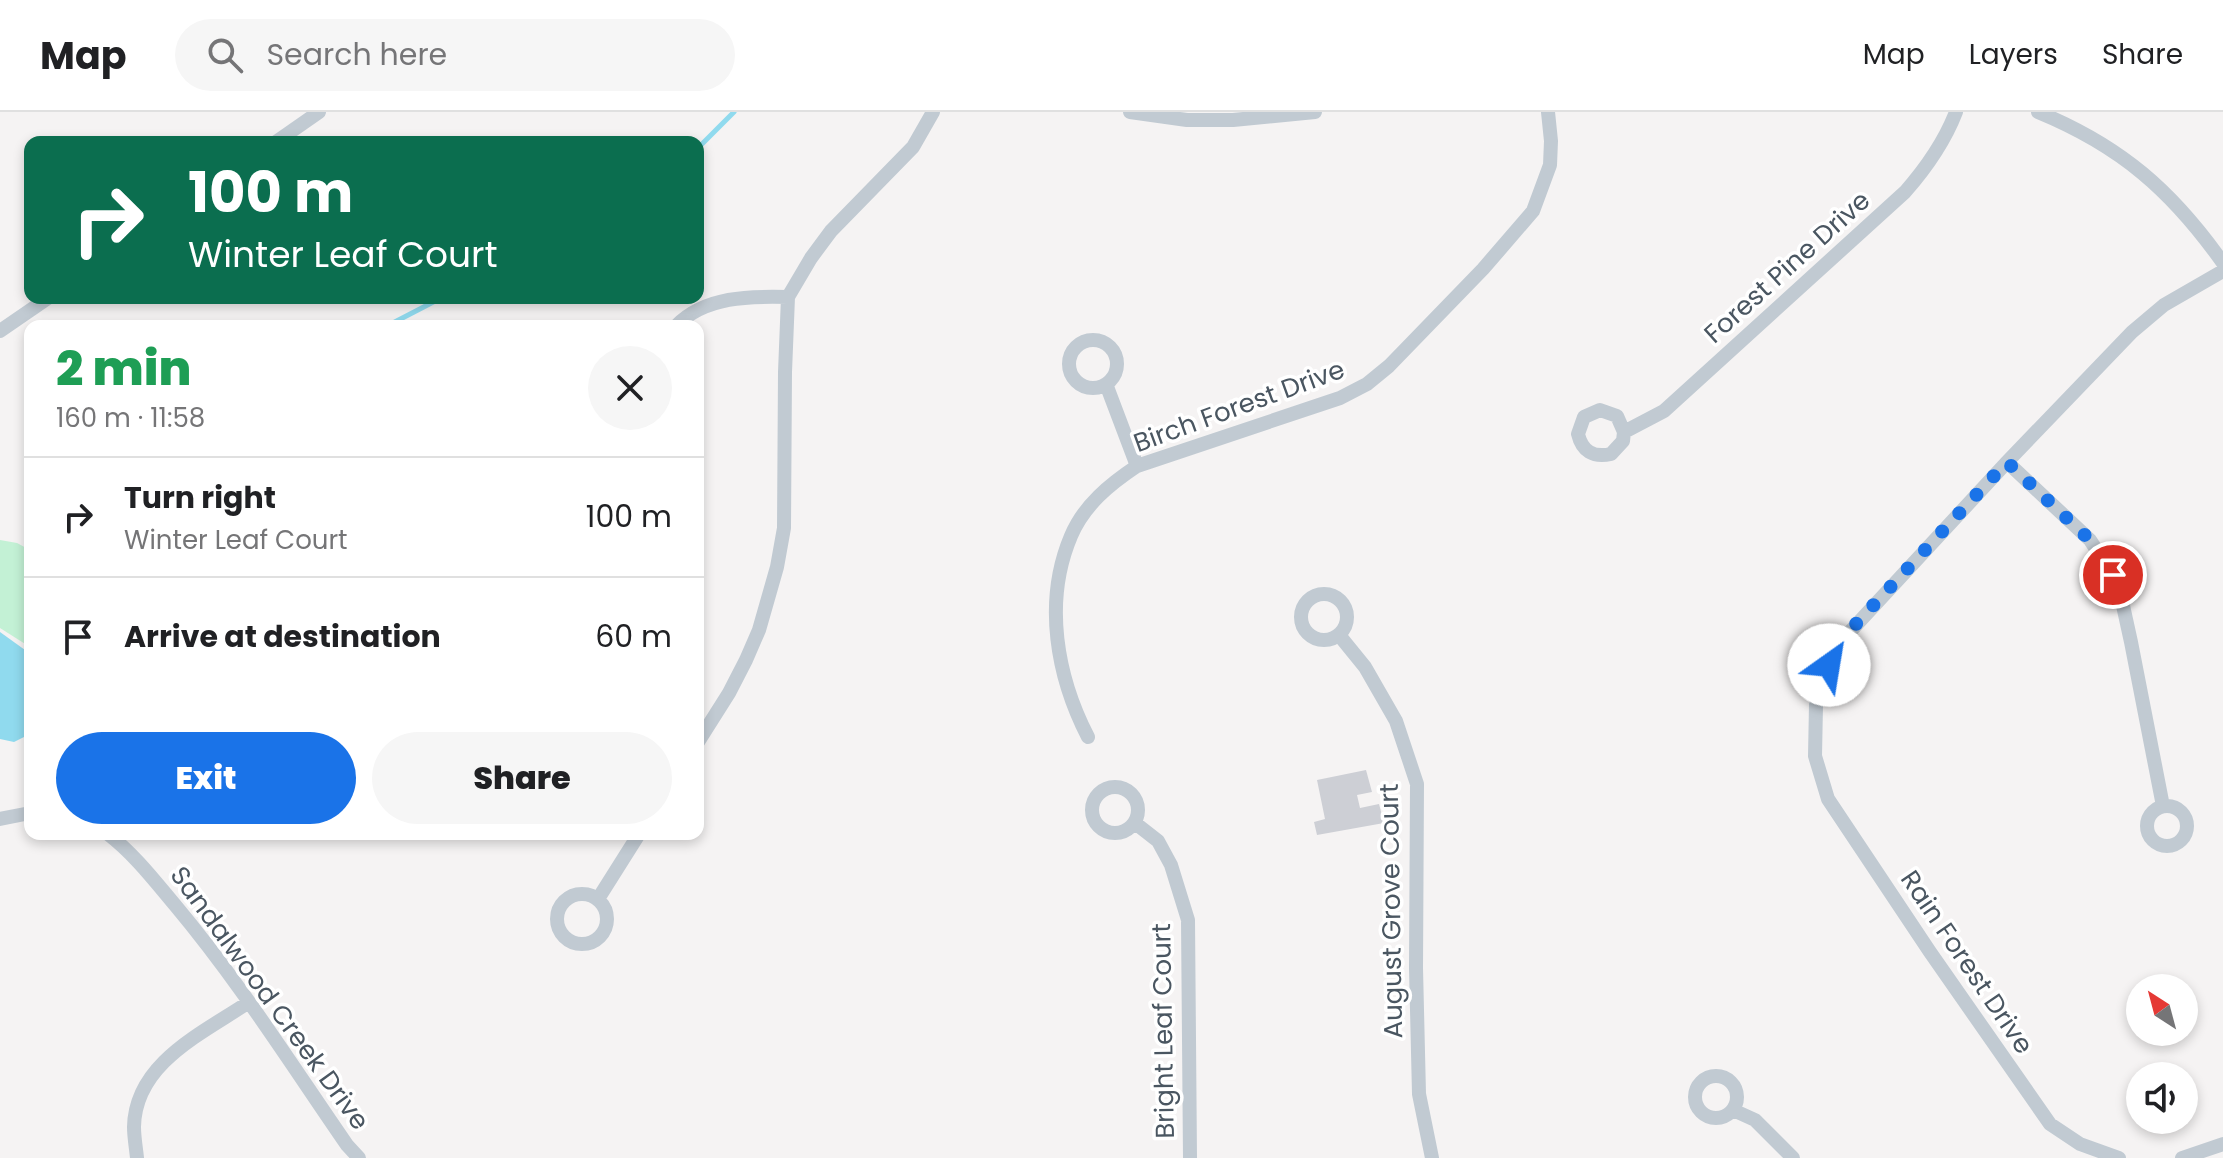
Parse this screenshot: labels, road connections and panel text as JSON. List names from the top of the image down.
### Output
{
  "streets": {
    "street": [
      "Forest Pine Drive",
      "Birch Forest Drive",
      "August Grove Court",
      "Rain Forest Drive",
      "Sandalwood Creek Drive",
      "Bright Leaf Court"
    ]
  },
  "north": "top left",
  "page": {
    "header": "Map",
    "search": "Search here",
    "nav": ["Map", "Layers", "Share"],
    "turn": ["100 m", "Winter Leaf Court"],
    "heading": ["2 min", "160 m · 11:58"],
    "list": [
      {
        "name": "Turn right",
        "note": "Winter Leaf Court",
        "value": "100 m"
      },
      {
        "name": "Arrive at destination",
        "value": "60 m"
      }
    ],
    "buttons": ["Exit", "Share"]
  }
}
